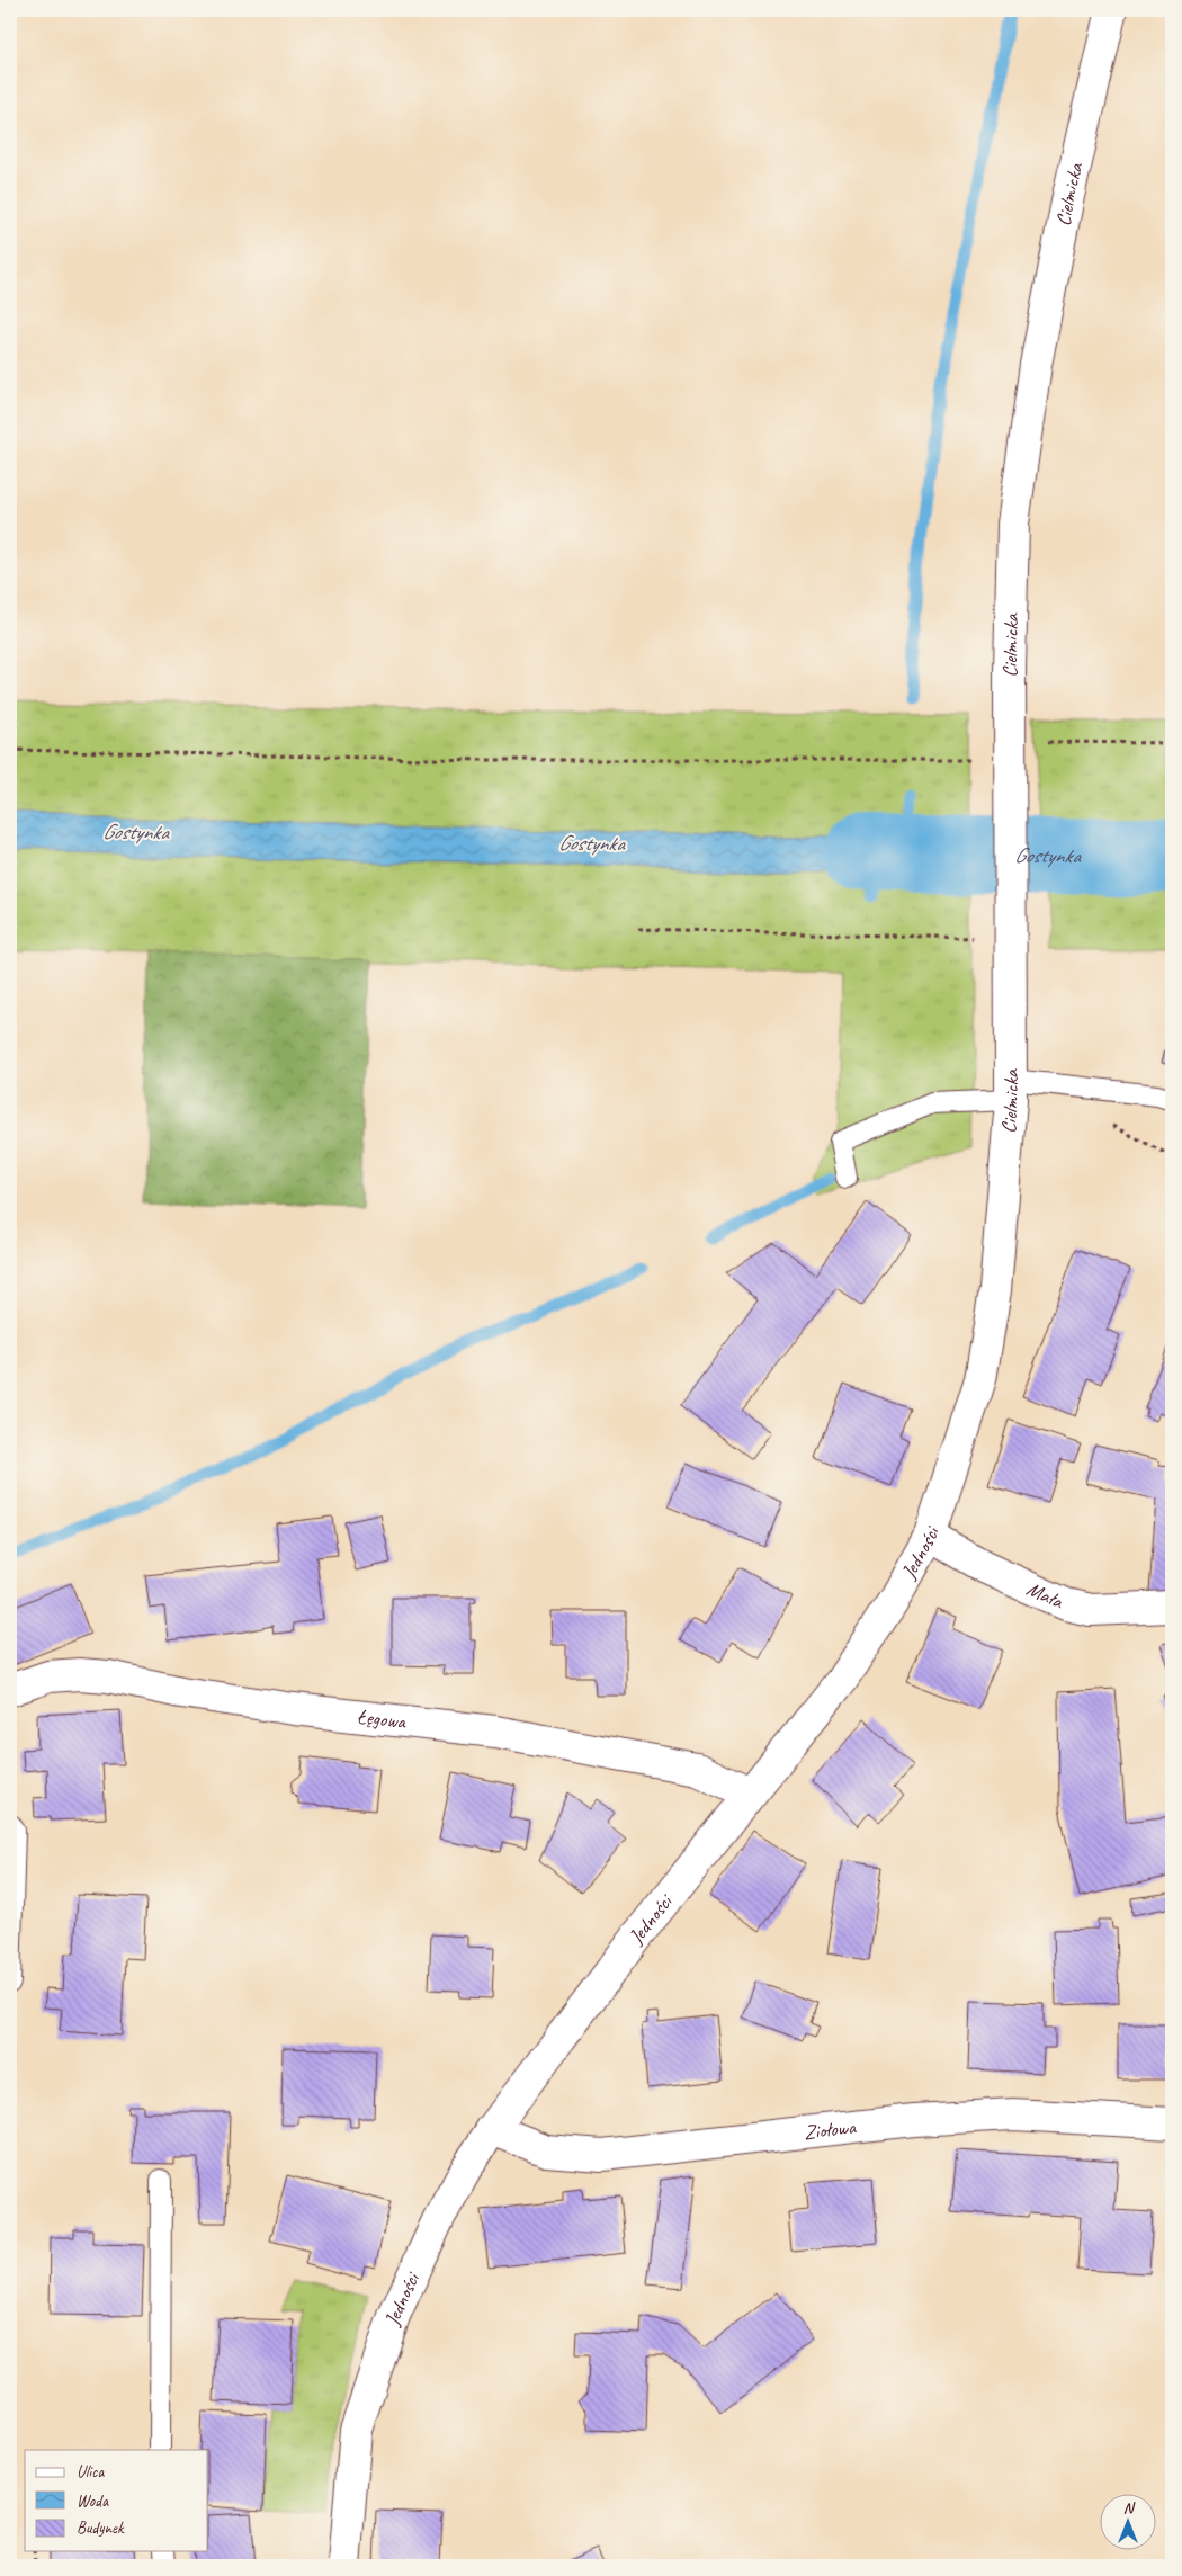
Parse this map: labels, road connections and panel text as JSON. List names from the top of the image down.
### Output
{
  "streets": {
    "street": [
      "Cielmicka",
      "Jedności",
      "Mała",
      "Łęgowa",
      "Ziołowa"
    ]
  },
  "crossings": [
    ["Cielmicka", "Jedności"],
    ["Jedności", "Mała"],
    ["Jedności", "Łęgowa"],
    ["Jedności", "Ziołowa"]
  ],
  "water": ["Gostynka"],
  "legend": ["Ulica", "Woda", "Budynek"],
  "north": "top"
}
